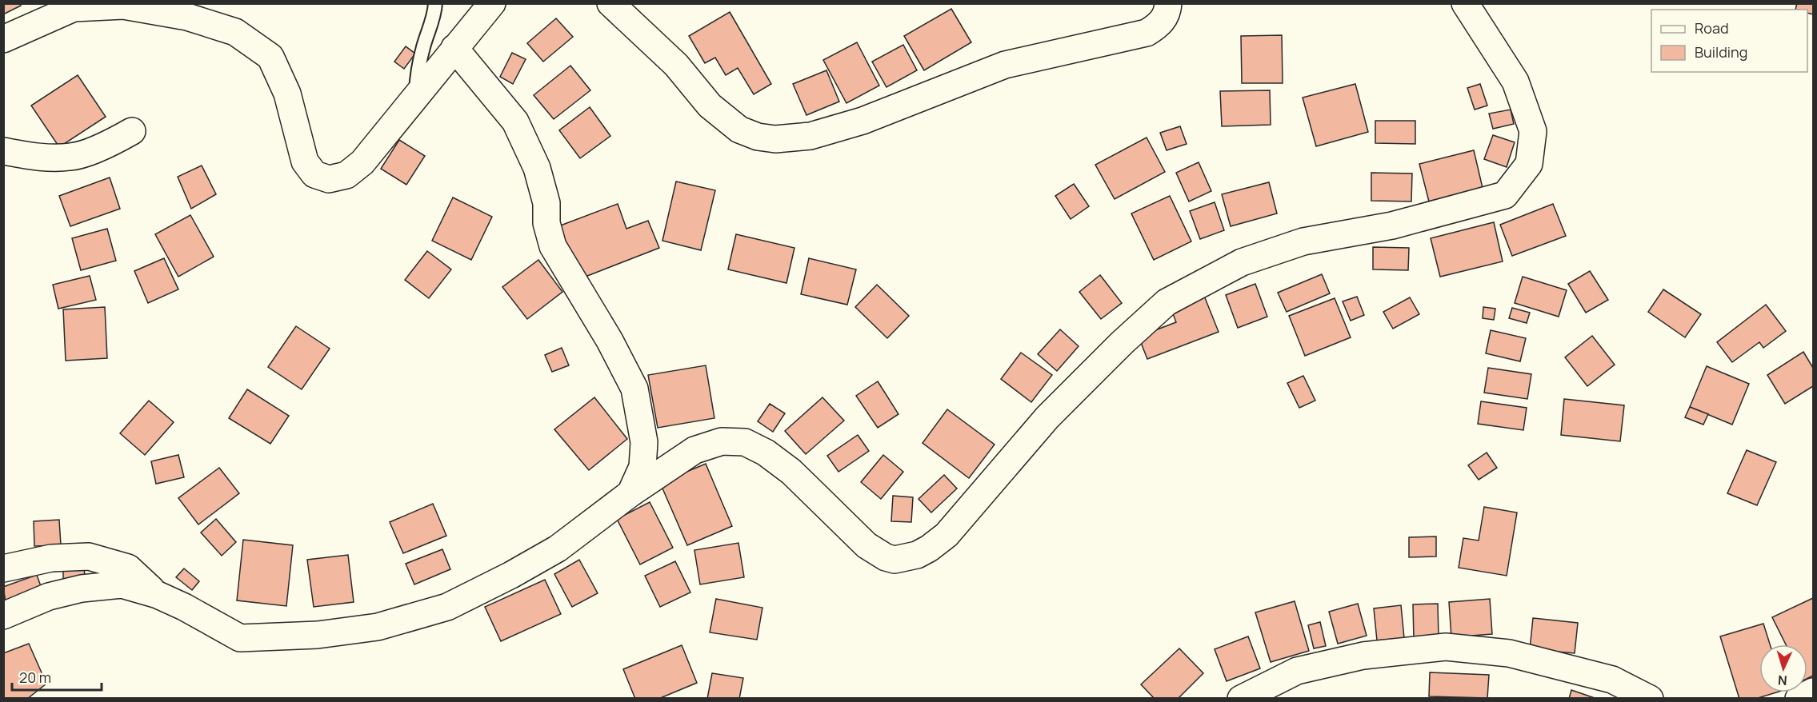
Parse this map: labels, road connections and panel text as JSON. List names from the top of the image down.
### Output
{
  "legend": ["Road", "Building"],
  "scale_bar": "20 m",
  "north": "bottom"
}
